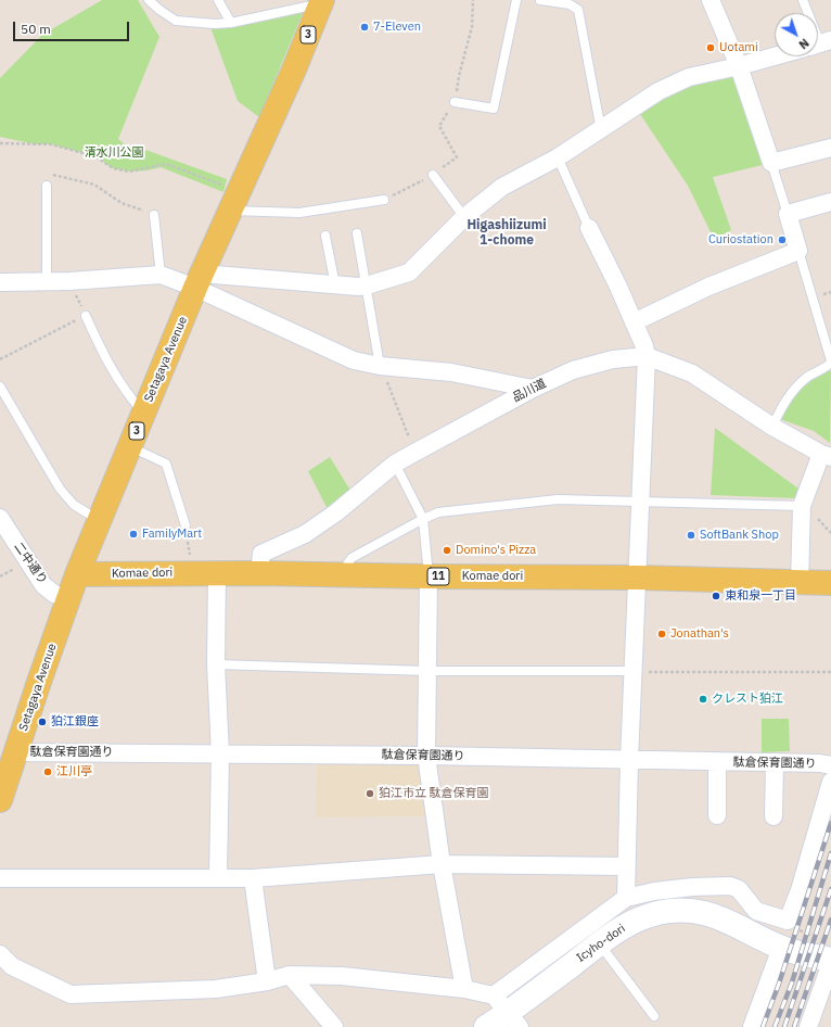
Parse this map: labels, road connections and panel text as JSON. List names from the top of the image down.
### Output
{
  "streets": {
    "main road": [
      "3",
      "Setagaya Avenue",
      "Komae dori",
      "11"
    ],
    "street": [
      "品川道",
      "二中通り",
      "駄倉保育園通り",
      "Icyho-dori"
    ]
  },
  "crossings": [
    ["Setagaya Avenue", "二中通り"],
    ["Setagaya Avenue", "Komae dori"],
    ["Setagaya Avenue", "駄倉保育園通り"],
    ["品川道", "Komae dori"]
  ],
  "districts": ["Higashiizumi 1-chome"],
  "parks": ["清水川公園"],
  "places": [
    "7-Eleven",
    "Uotami",
    "Curiostation",
    "FamilyMart",
    "SoftBank Shop",
    "Domino's Pizza",
    "東和泉一丁目",
    "Jonathan's",
    "クレスト狛江",
    "狛江銀座",
    "江川亭",
    "狛江市立 駄倉保育園"
  ],
  "scale_bar": "50 m",
  "north": "bottom right"
}
